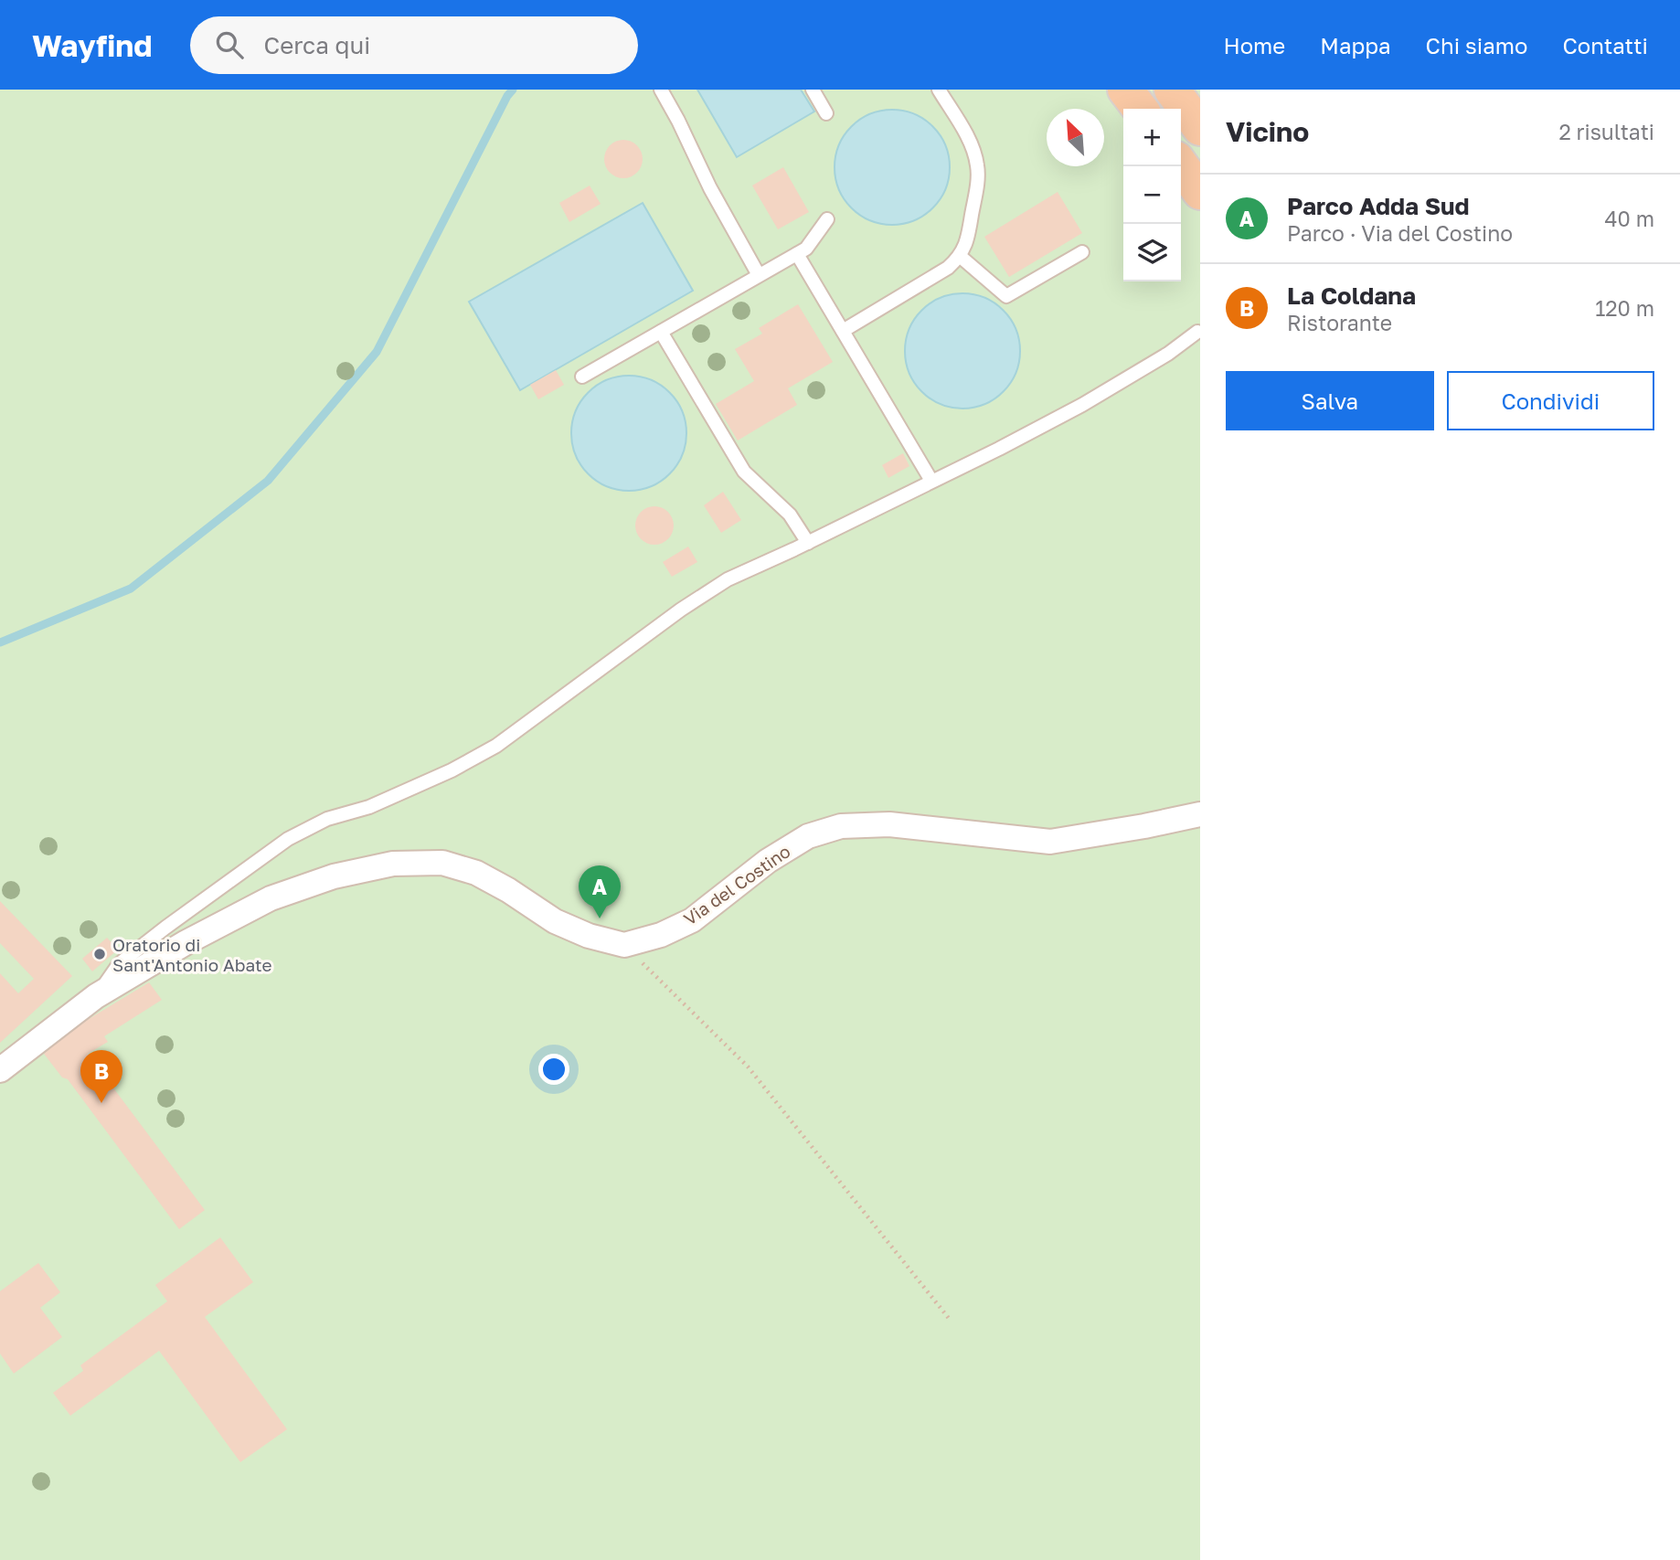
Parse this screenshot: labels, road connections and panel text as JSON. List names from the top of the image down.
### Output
{
  "streets": {
    "street": ["Via del Costino"]
  },
  "places": ["Oratorio di Sant'Antonio Abate"],
  "north": "top left",
  "page": {
    "header": "Wayfind",
    "search": "Cerca qui",
    "nav": [
      "Home",
      "Mappa",
      "Chi siamo",
      "Contatti"
    ],
    "heading": ["Vicino", "2 risultati"],
    "map_buttons": ["+", "−"],
    "list": [
      {
        "mark": "A",
        "name": "Parco Adda Sud",
        "note": "Parco · Via del Costino",
        "value": "40 m"
      },
      {
        "mark": "B",
        "name": "La Coldana",
        "note": "Ristorante",
        "value": "120 m"
      }
    ],
    "buttons": ["Salva", "Condividi"],
    "pins": ["A", "B"]
  }
}
